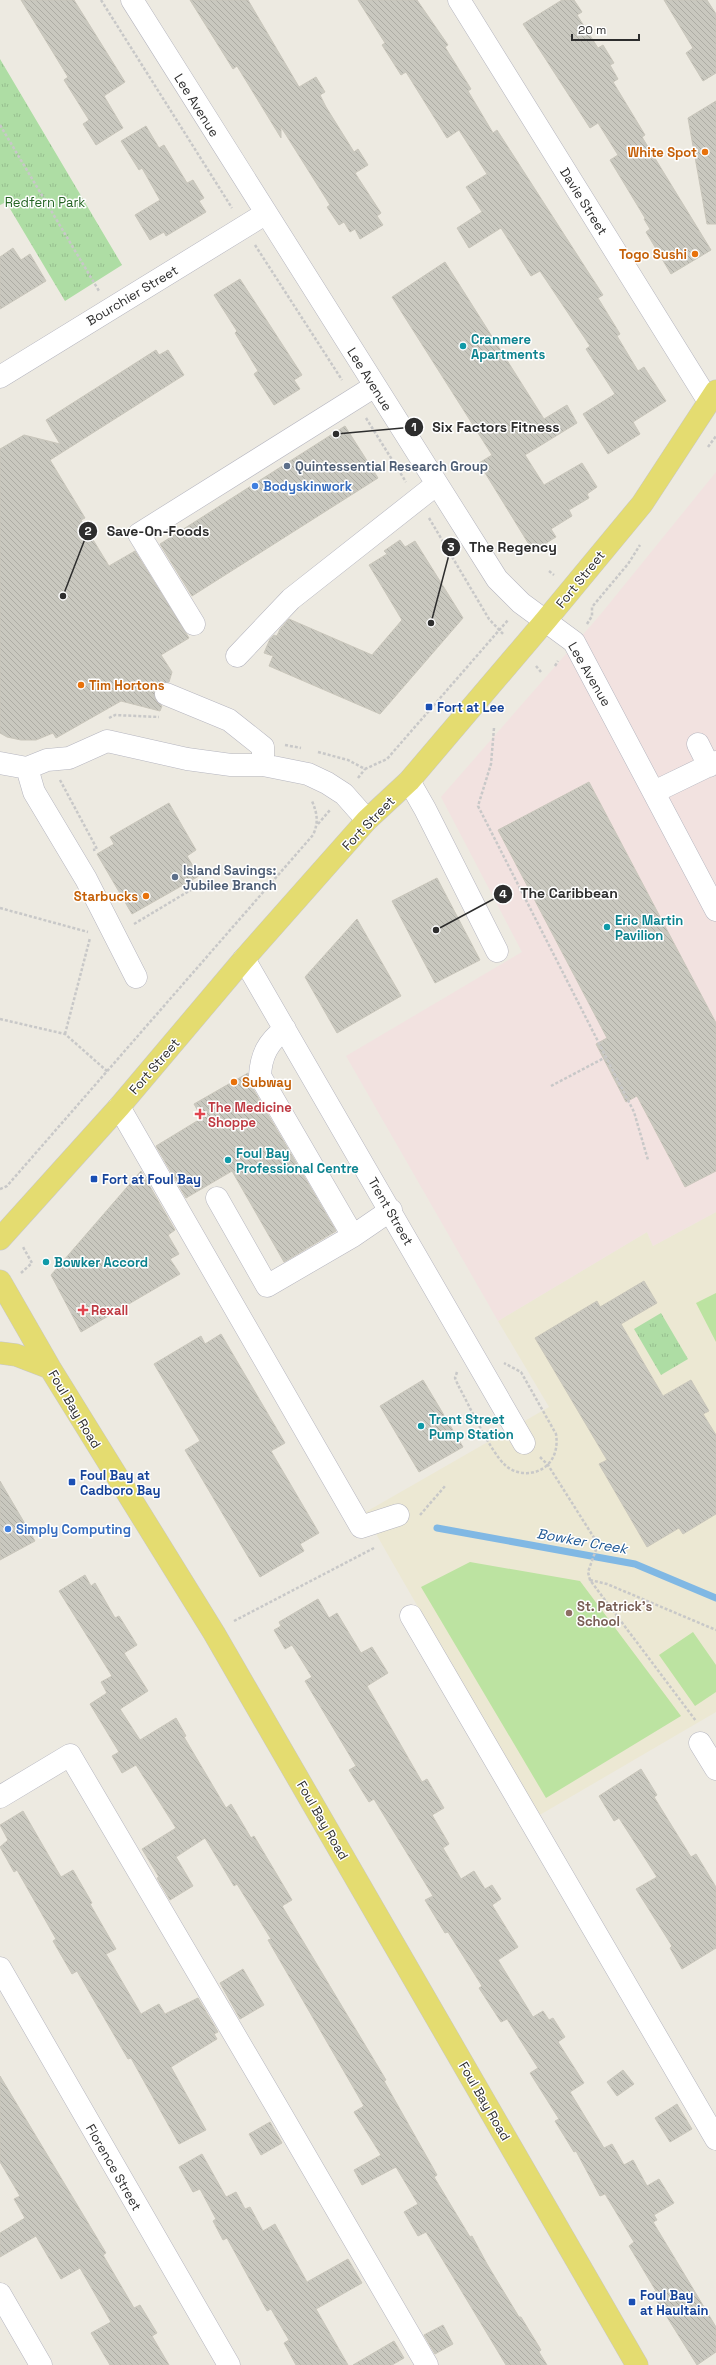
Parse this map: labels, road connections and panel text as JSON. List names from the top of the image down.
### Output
{
  "streets": {
    "main road": ["Fort Street", "Foul Bay Road"],
    "street": [
      "Lee Avenue",
      "Davie Street",
      "Bourchier Street",
      "Trent Street",
      "Florence Street"
    ]
  },
  "crossings": [
    ["Lee Avenue", "Bourchier Street"],
    ["Lee Avenue", "Fort Street"],
    ["Davie Street", "Fort Street"],
    ["Fort Street", "Trent Street"]
  ],
  "water": ["Bowker Creek"],
  "parks": ["Redfern Park"],
  "places": {
    "other": [
      "White Spot",
      "Togo Sushi",
      "Cranmere Apartments",
      "Six Factors Fitness",
      "Quintessential Research Group",
      "Bodyskinwork",
      "Save-On-Foods",
      "The Regency",
      "Tim Hortons",
      "Island Savings: Jubilee Branch",
      "Starbucks",
      "Eric Martin Pavilion",
      "The Caribbean",
      "Subway",
      "Foul Bay Professional Centre",
      "Bowker Accord",
      "Trent Street Pump Station",
      "Simply Computing",
      "St. Patrick's School"
    ],
    "transit": [
      "Fort at Lee",
      "Fort at Foul Bay",
      "Foul Bay at Cadboro Bay",
      "Foul Bay at Haultain"
    ],
    "health": ["The Medicine Shoppe", "Rexall"]
  },
  "scale_bar": "20 m"
}
